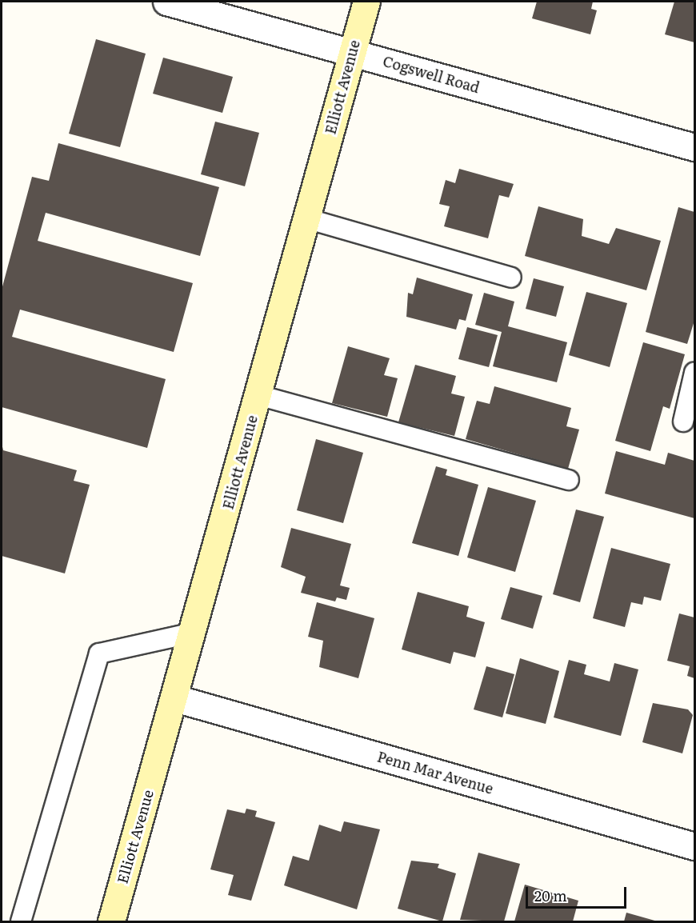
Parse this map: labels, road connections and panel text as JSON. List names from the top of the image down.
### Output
{
  "streets": {
    "street": ["Cogswell Road", "Elliott Avenue", "Penn Mar Avenue"]
  },
  "crossings": [
    ["Cogswell Road", "Elliott Avenue"],
    ["Elliott Avenue", "Penn Mar Avenue"]
  ],
  "scale_bar": "20 m"
}
